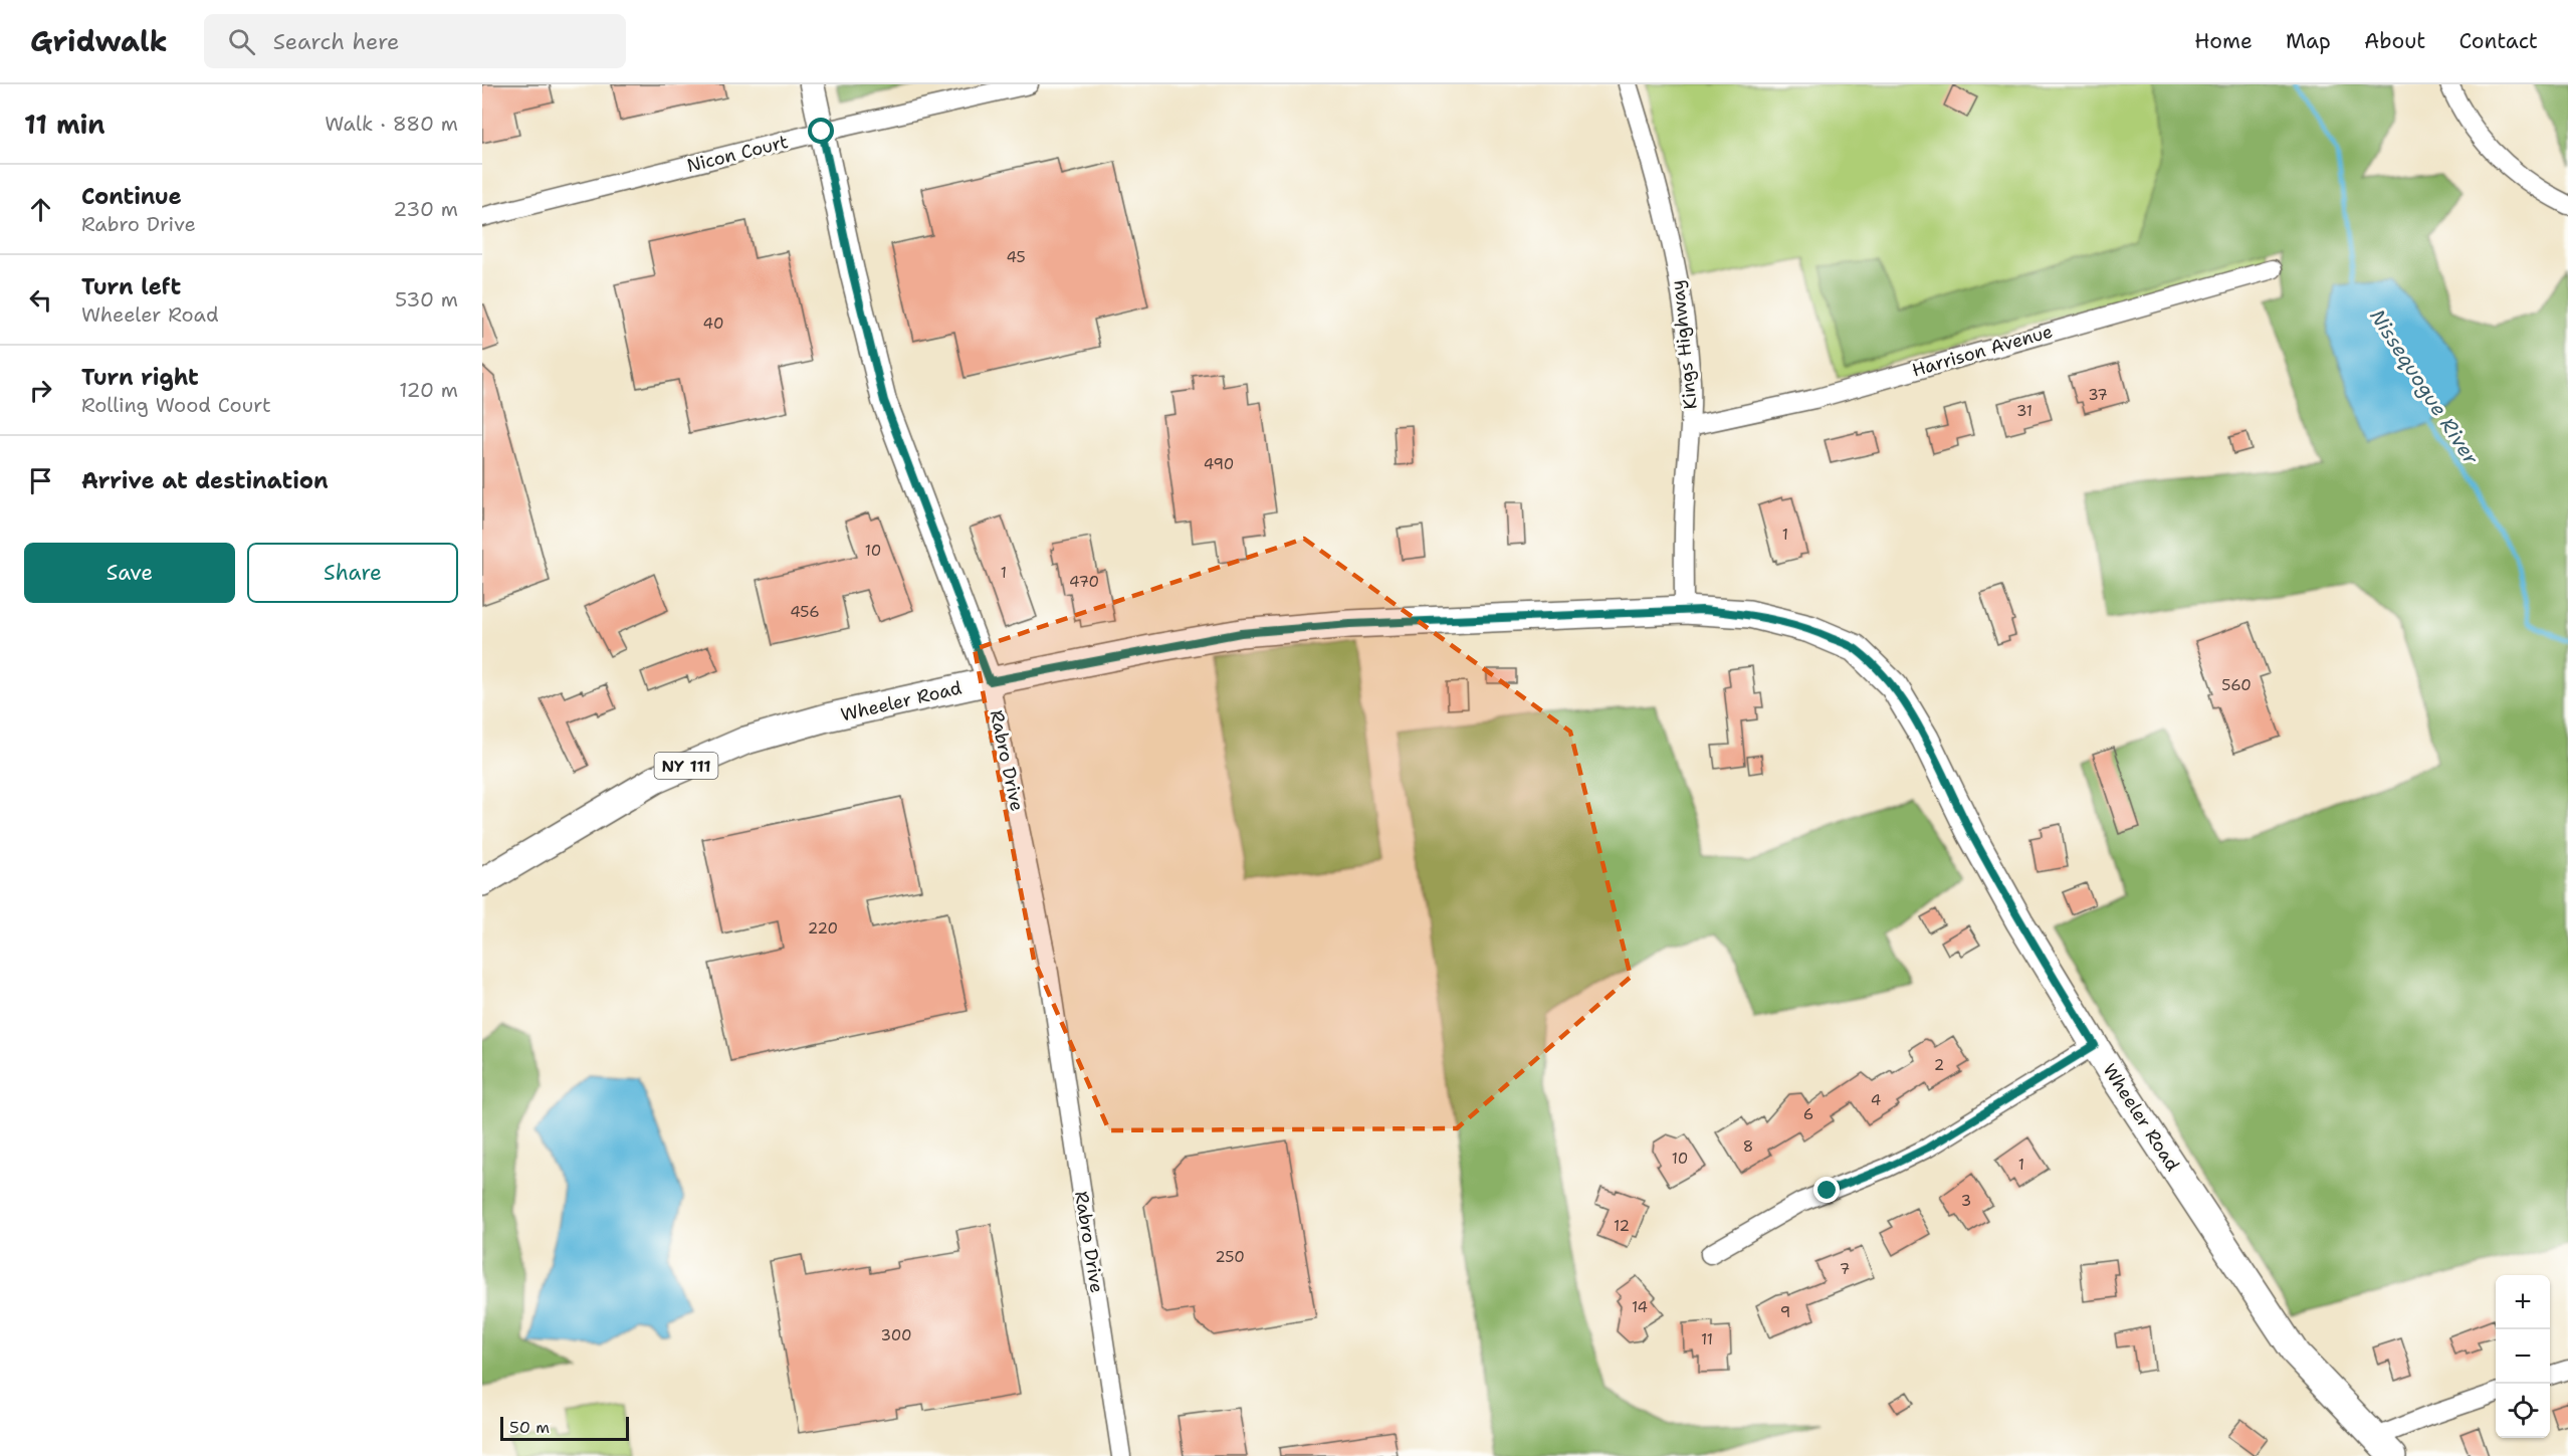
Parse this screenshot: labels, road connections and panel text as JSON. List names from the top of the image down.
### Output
{
  "streets": {
    "main road": ["Wheeler Road", "Rabro Drive", "NY 111"],
    "street": ["Nicon Court", "Kings Highway", "Harrison Avenue"]
  },
  "crossings": [
    ["Nicon Court", "Rabro Drive"],
    ["Kings Highway", "Harrison Avenue"],
    ["Kings Highway", "Wheeler Road"],
    ["Wheeler Road", "Rabro Drive"]
  ],
  "water": ["Nissequogue River"],
  "house_numbers": [
    "45",
    "40",
    "37",
    "31",
    "490",
    "1",
    "10",
    "1",
    "470",
    "456",
    "560",
    "220",
    "2",
    "4",
    "6",
    "8",
    "10",
    "1",
    "3",
    "12",
    "250",
    "7",
    "14",
    "9",
    "300",
    "11"
  ],
  "scale_bar": "50 m",
  "page": {
    "header": "Gridwalk",
    "search": "Search here",
    "nav": [
      "Home",
      "Map",
      "About",
      "Contact"
    ],
    "heading": ["11 min", "Walk · 880 m"],
    "list": [
      ["Continue", "Rabro Drive", "230 m"],
      ["Turn left", "Wheeler Road", "530 m"],
      ["Turn right", "Rolling Wood Court", "120 m"],
      "Arrive at destination"
    ],
    "buttons": ["Save", "Share"],
    "map_buttons": ["+", "−"],
    "scale": "50 m"
  }
}
